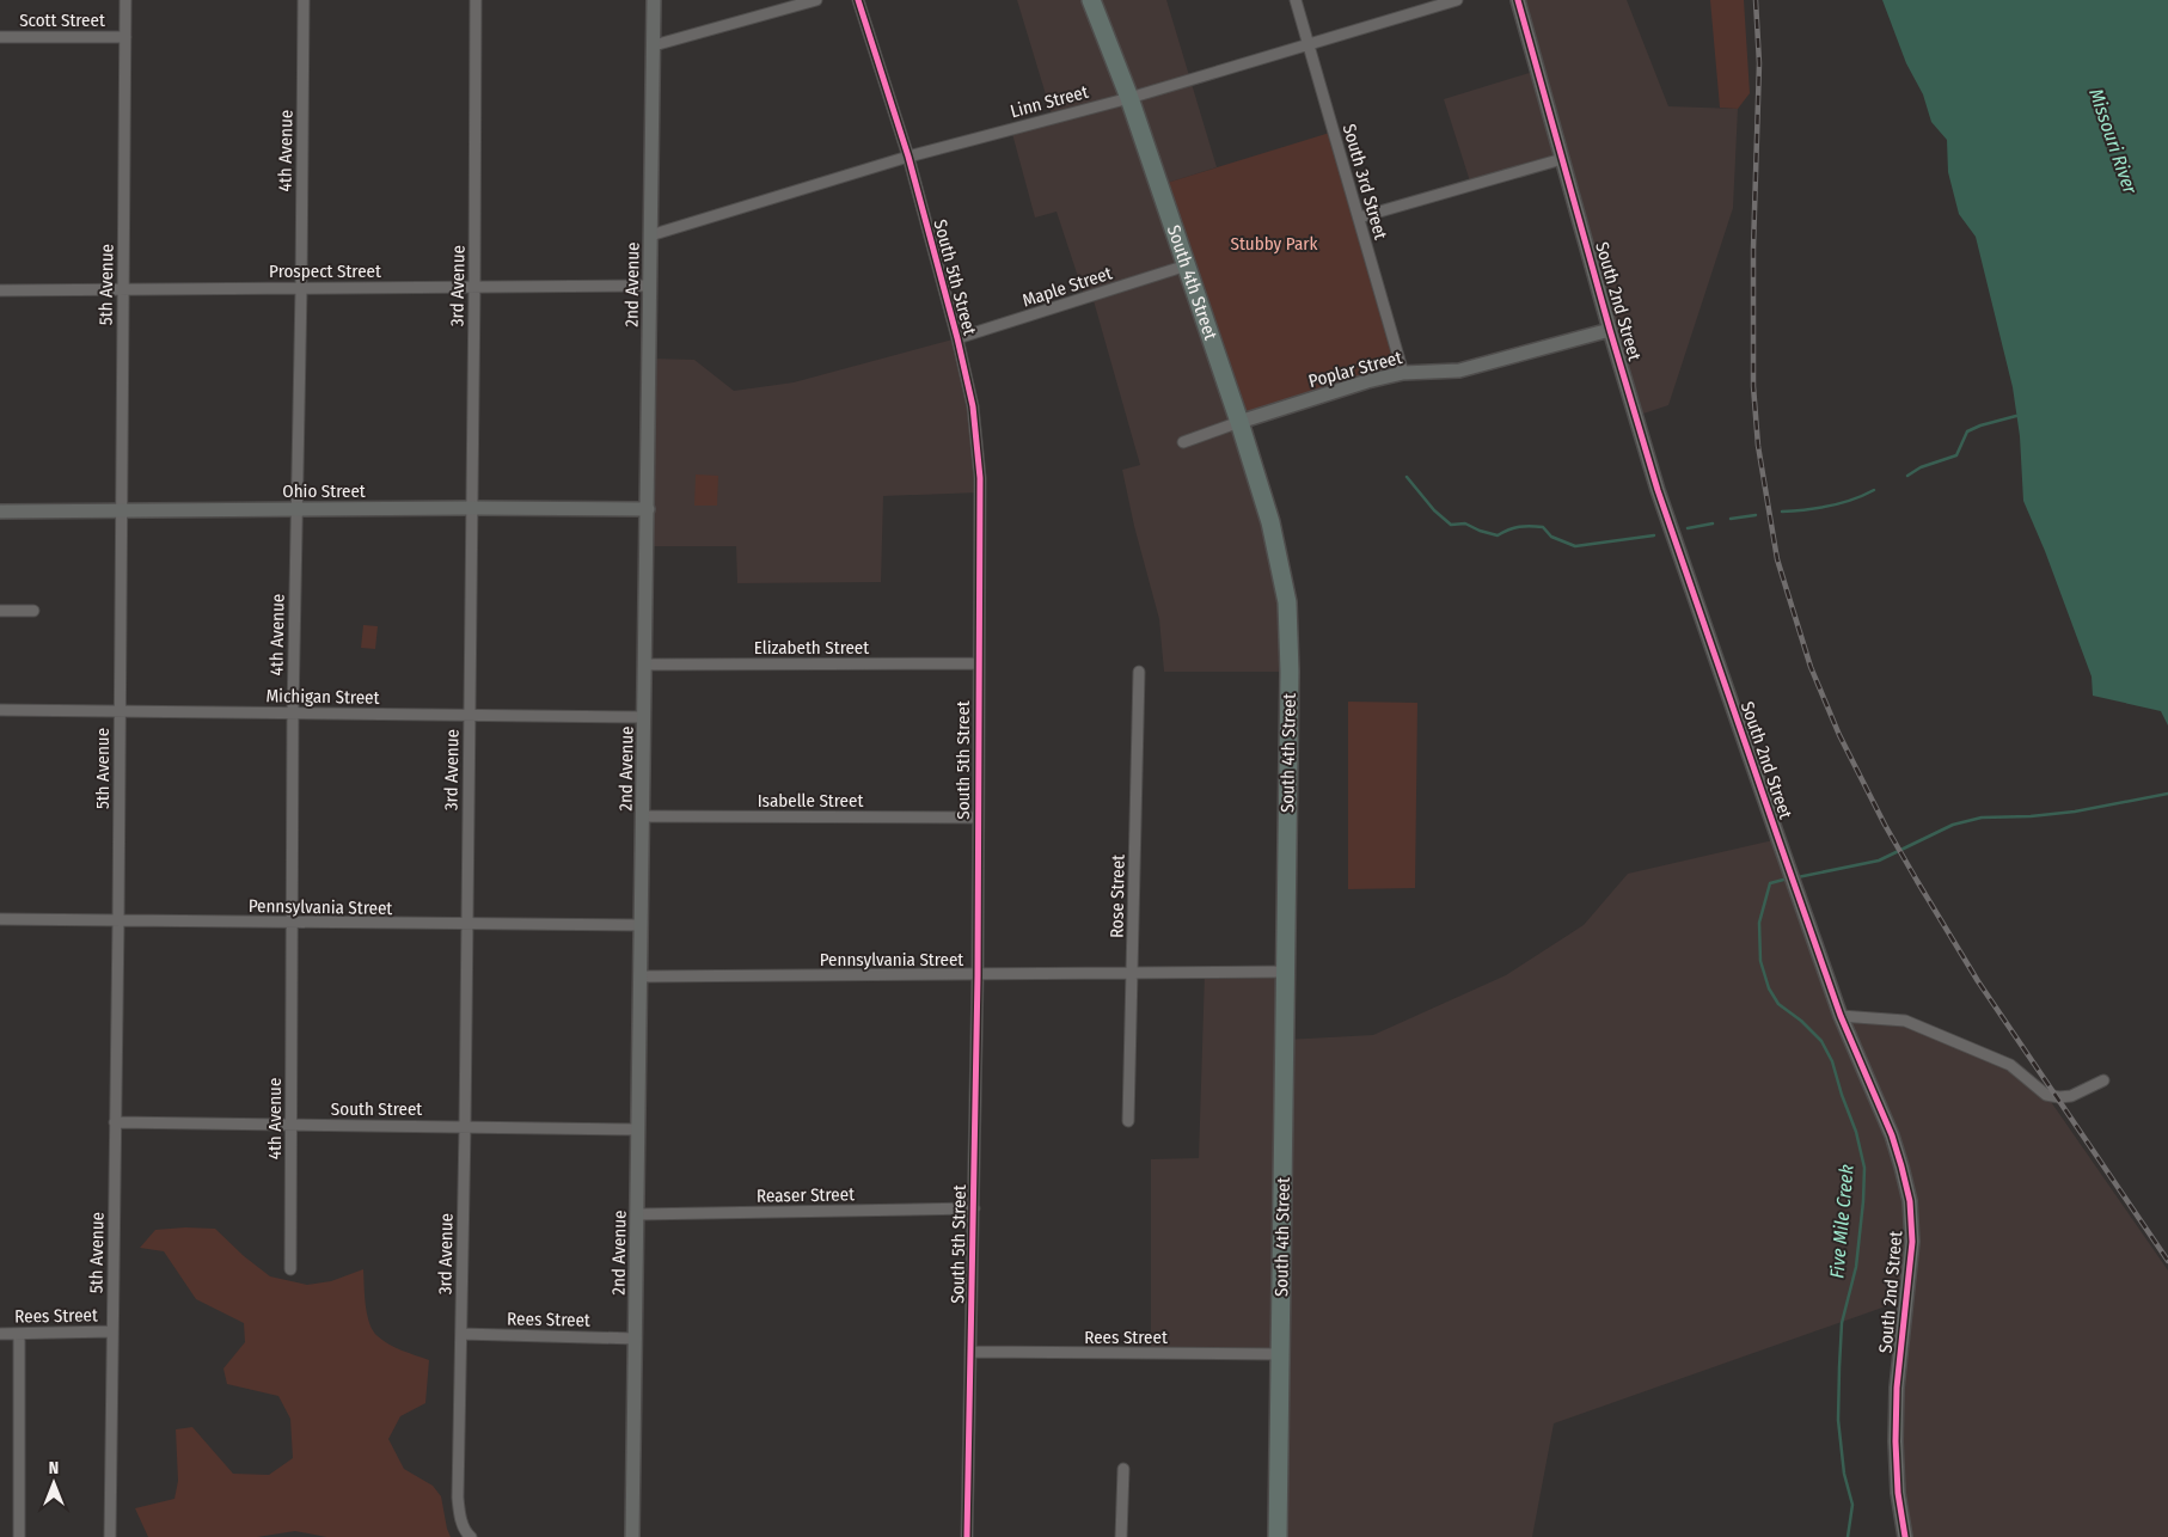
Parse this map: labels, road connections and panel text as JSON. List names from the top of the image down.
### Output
{
  "streets": {
    "highway": ["South 4th Street"],
    "street": [
      "Scott Street",
      "Linn Street",
      "4th Avenue",
      "South 3rd Street",
      "Prospect Street",
      "South 5th Street",
      "5th Avenue",
      "2nd Avenue",
      "3rd Avenue",
      "Maple Street",
      "South 2nd Street",
      "Poplar Street",
      "Ohio Street",
      "Elizabeth Street",
      "Michigan Street",
      "Isabelle Street",
      "Rose Street",
      "Pennsylvania Street",
      "South Street",
      "Reaser Street",
      "Rees Street"
    ]
  },
  "crossings": [
    ["Scott Street", "5th Avenue"],
    ["Linn Street", "South 3rd Street"],
    ["Linn Street", "South 5th Street"],
    ["Linn Street", "South 4th Street"],
    ["Linn Street", "2nd Avenue"],
    ["4th Avenue", "Prospect Street"],
    ["4th Avenue", "Ohio Street"],
    ["4th Avenue", "Michigan Street"],
    ["4th Avenue", "Pennsylvania Street"],
    ["4th Avenue", "South Street"],
    ["South 3rd Street", "Poplar Street"],
    ["Prospect Street", "5th Avenue"],
    ["Prospect Street", "2nd Avenue"],
    ["Prospect Street", "3rd Avenue"],
    ["South 5th Street", "Maple Street"],
    ["South 5th Street", "Elizabeth Street"],
    ["South 5th Street", "Isabelle Street"],
    ["South 5th Street", "Pennsylvania Street"],
    ["South 5th Street", "Reaser Street"],
    ["South 5th Street", "Rees Street"],
    ["South 4th Street", "Maple Street"],
    ["South 4th Street", "Poplar Street"],
    ["South 4th Street", "Pennsylvania Street"],
    ["South 4th Street", "Rees Street"],
    ["5th Avenue", "Ohio Street"],
    ["5th Avenue", "Michigan Street"],
    ["5th Avenue", "Pennsylvania Street"],
    ["5th Avenue", "South Street"],
    ["5th Avenue", "Rees Street"],
    ["2nd Avenue", "Ohio Street"],
    ["2nd Avenue", "Elizabeth Street"],
    ["2nd Avenue", "Michigan Street"],
    ["2nd Avenue", "Isabelle Street"],
    ["2nd Avenue", "Pennsylvania Street"],
    ["2nd Avenue", "South Street"],
    ["2nd Avenue", "Reaser Street"],
    ["2nd Avenue", "Rees Street"],
    ["3rd Avenue", "Ohio Street"],
    ["3rd Avenue", "Michigan Street"],
    ["3rd Avenue", "Pennsylvania Street"],
    ["3rd Avenue", "South Street"],
    ["3rd Avenue", "Rees Street"],
    ["South 2nd Street", "Poplar Street"],
    ["Rose Street", "Pennsylvania Street"]
  ],
  "water": ["Missouri River", "Five Mile Creek"],
  "parks": ["Stubby Park"],
  "north": "top"
}
